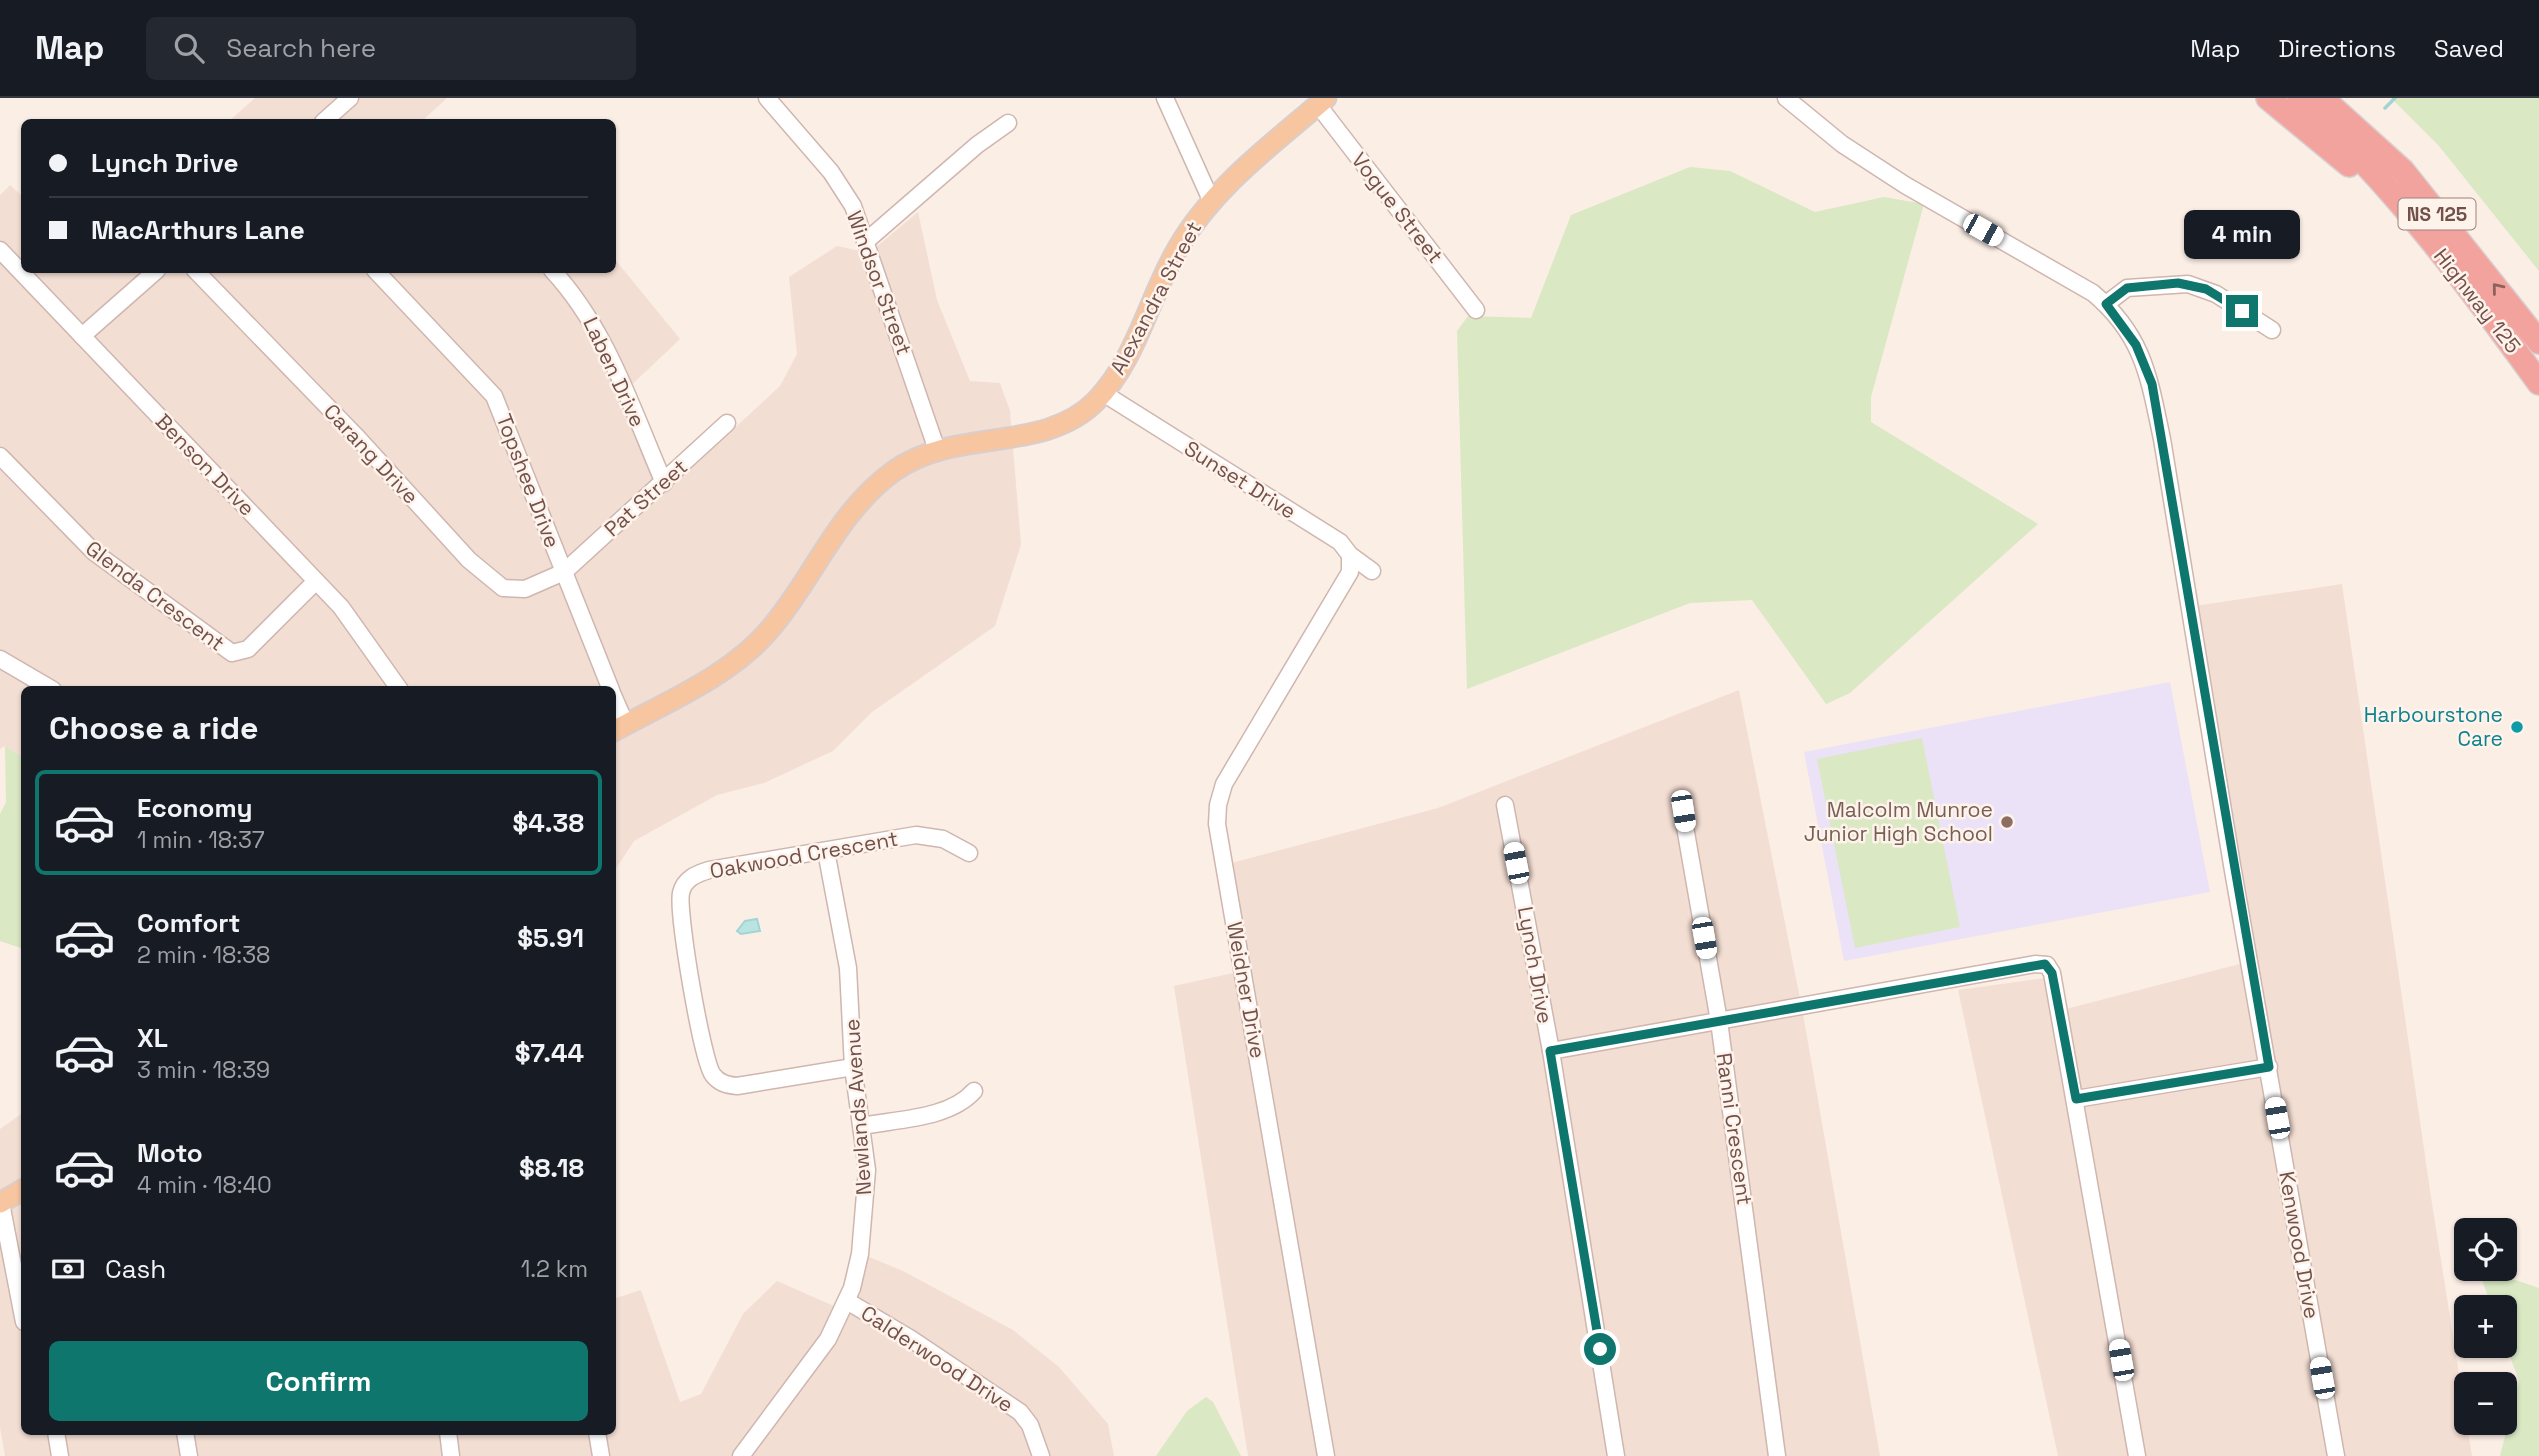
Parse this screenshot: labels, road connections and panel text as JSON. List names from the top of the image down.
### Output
{
  "streets": {
    "highway": ["NS 125", "Highway 125"],
    "main road": ["Alexandra Street"],
    "street": [
      "Vogue Street",
      "Windsor Street",
      "Laben Drive",
      "Carang Drive",
      "Benson Drive",
      "Sunset Drive",
      "Topshee Drive",
      "Pat Street",
      "Glenda Crescent",
      "Oakwood Crescent",
      "Lynch Drive",
      "Weidner Drive",
      "Newlands Avenue",
      "Ranni Crescent",
      "Kenwood Drive",
      "Calderwood Drive"
    ]
  },
  "crossings": [
    ["Vogue Street", "Alexandra Street"],
    ["Windsor Street", "Alexandra Street"],
    ["Alexandra Street", "Sunset Drive"],
    ["Laben Drive", "Pat Street"],
    ["Carang Drive", "Topshee Drive"],
    ["Carang Drive", "Pat Street"],
    ["Benson Drive", "Glenda Crescent"],
    ["Sunset Drive", "Weidner Drive"],
    ["Topshee Drive", "Pat Street"],
    ["Oakwood Crescent", "Newlands Avenue"],
    ["Newlands Avenue", "Calderwood Drive"]
  ],
  "places": ["Harbourstone Care", "Malcolm Munroe Junior High School"],
  "page": {
    "header": "Map",
    "search": "Search here",
    "nav": ["Map", "Directions", "Saved"],
    "banner": ["Lynch Drive", "MacArthurs Lane"],
    "bubble": "4 min",
    "heading": "Choose a ride",
    "list": [
      {
        "name": "Economy",
        "note": "1 min · 18:37",
        "value": "$4.38"
      },
      {
        "name": "Comfort",
        "note": "2 min · 18:38",
        "value": "$5.91"
      },
      {
        "name": "XL",
        "note": "3 min · 18:39",
        "value": "$7.44"
      },
      {
        "name": "Moto",
        "note": "4 min · 18:40",
        "value": "$8.18"
      }
    ],
    "map_buttons": ["+", "−"],
    "pay": ["Cash", "1.2 km"],
    "buttons": "Confirm"
  }
}
